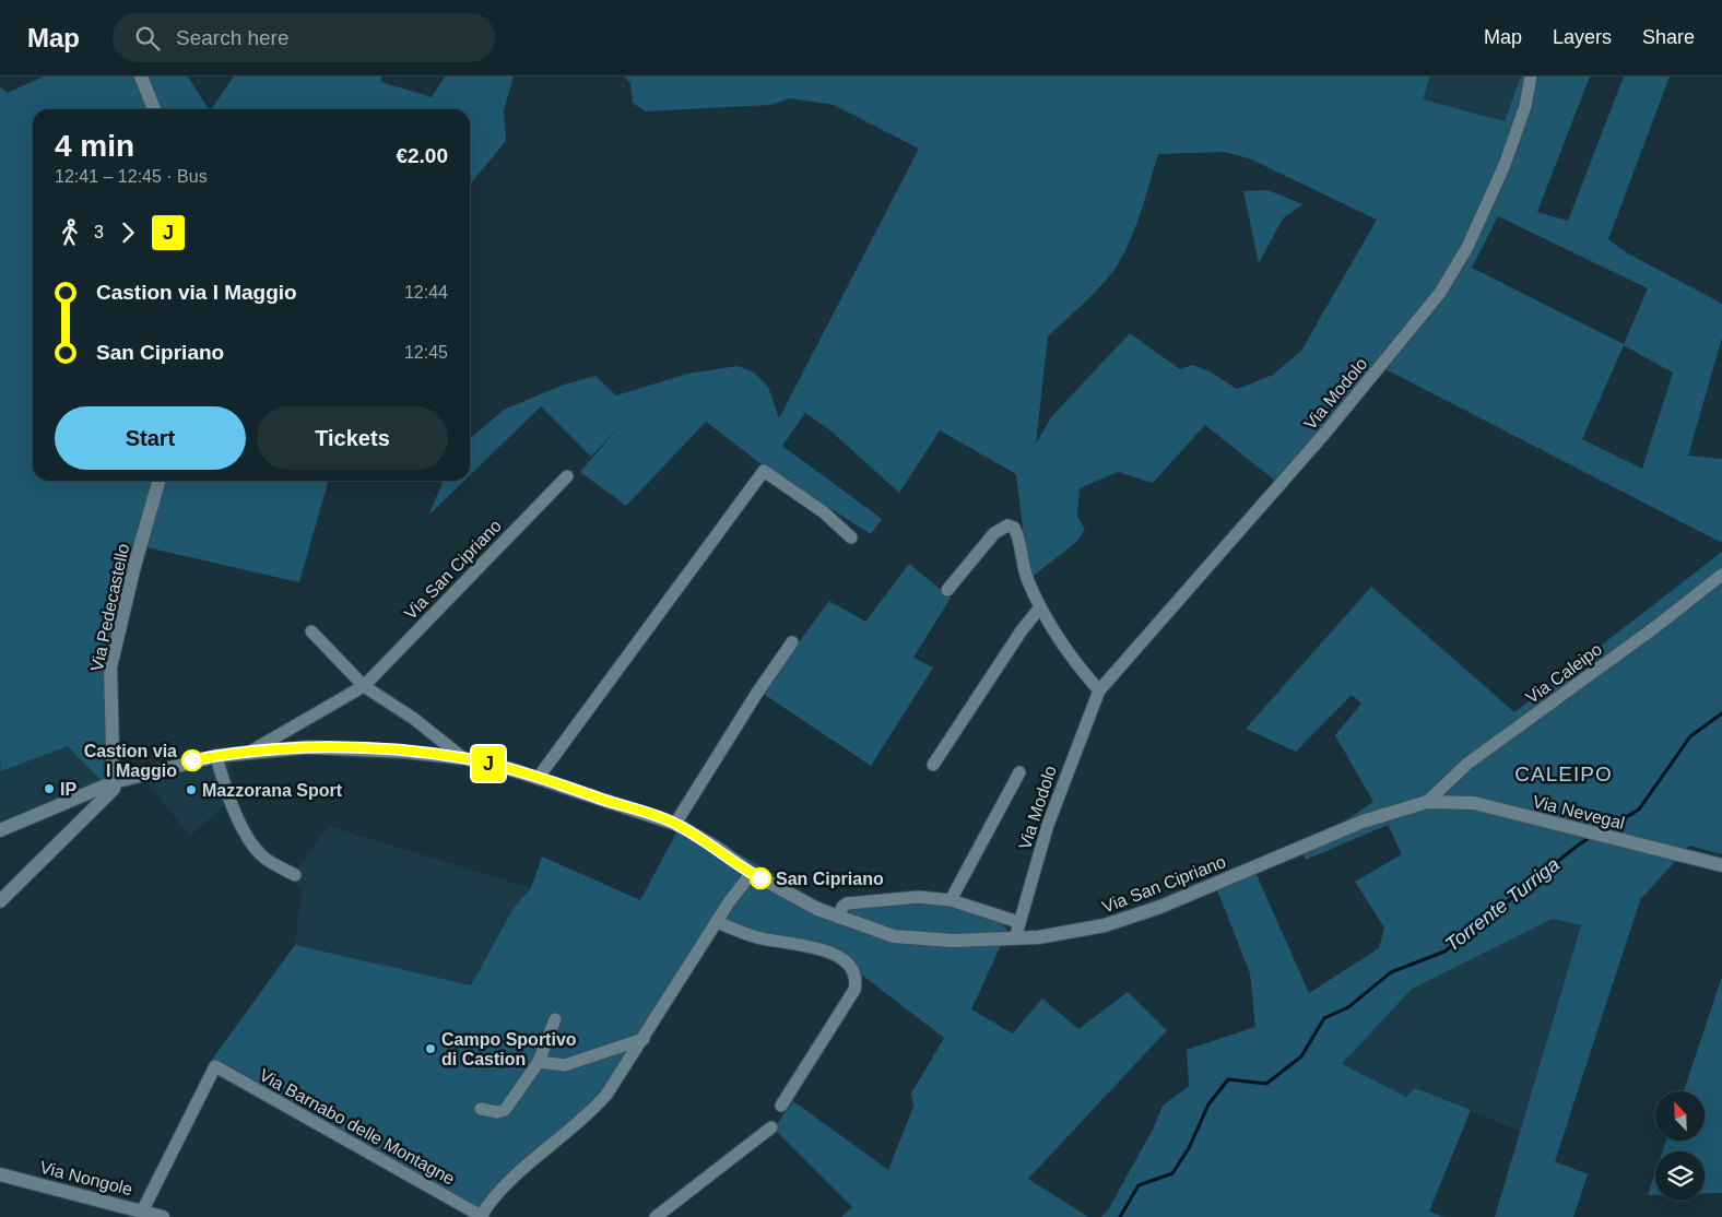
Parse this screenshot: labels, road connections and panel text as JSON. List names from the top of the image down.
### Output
{
  "streets": {
    "main road": [
      "Via San Cipriano",
      "Via Pedecastello",
      "Via Nevegal",
      "Via Nongole"
    ],
    "street": ["Via Modolo", "Via Caleipo", "Via Barnabo delle Montagne"]
  },
  "crossings": [
    ["Via Modolo", "Via San Cipriano"],
    ["Via San Cipriano", "Via Pedecastello"],
    ["Via San Cipriano", "Via Caleipo"],
    ["Via San Cipriano", "Via Nevegal"],
    ["Via Caleipo", "Via Nevegal"],
    ["Via Barnabo delle Montagne", "Via Nongole"]
  ],
  "districts": ["CALEIPO"],
  "water": ["Torrente Turriga"],
  "places": [
    "Castion via I Maggio",
    "IP",
    "Mazzorana Sport",
    "San Cipriano",
    "Campo Sportivo di Castion"
  ],
  "lines": ["bus line J"],
  "north": "top left",
  "page": {
    "header": "Map",
    "search": "Search here",
    "nav": ["Map", "Layers", "Share"],
    "on_map": "J",
    "heading": ["4 min", "12:41 – 12:45 · Bus", "€2.00"],
    "legs": ["3", "J"],
    "list": [
      {
        "name": "Castion via I Maggio",
        "value": "12:44"
      },
      {
        "name": "San Cipriano",
        "value": "12:45"
      }
    ],
    "buttons": ["Start", "Tickets"]
  }
}
